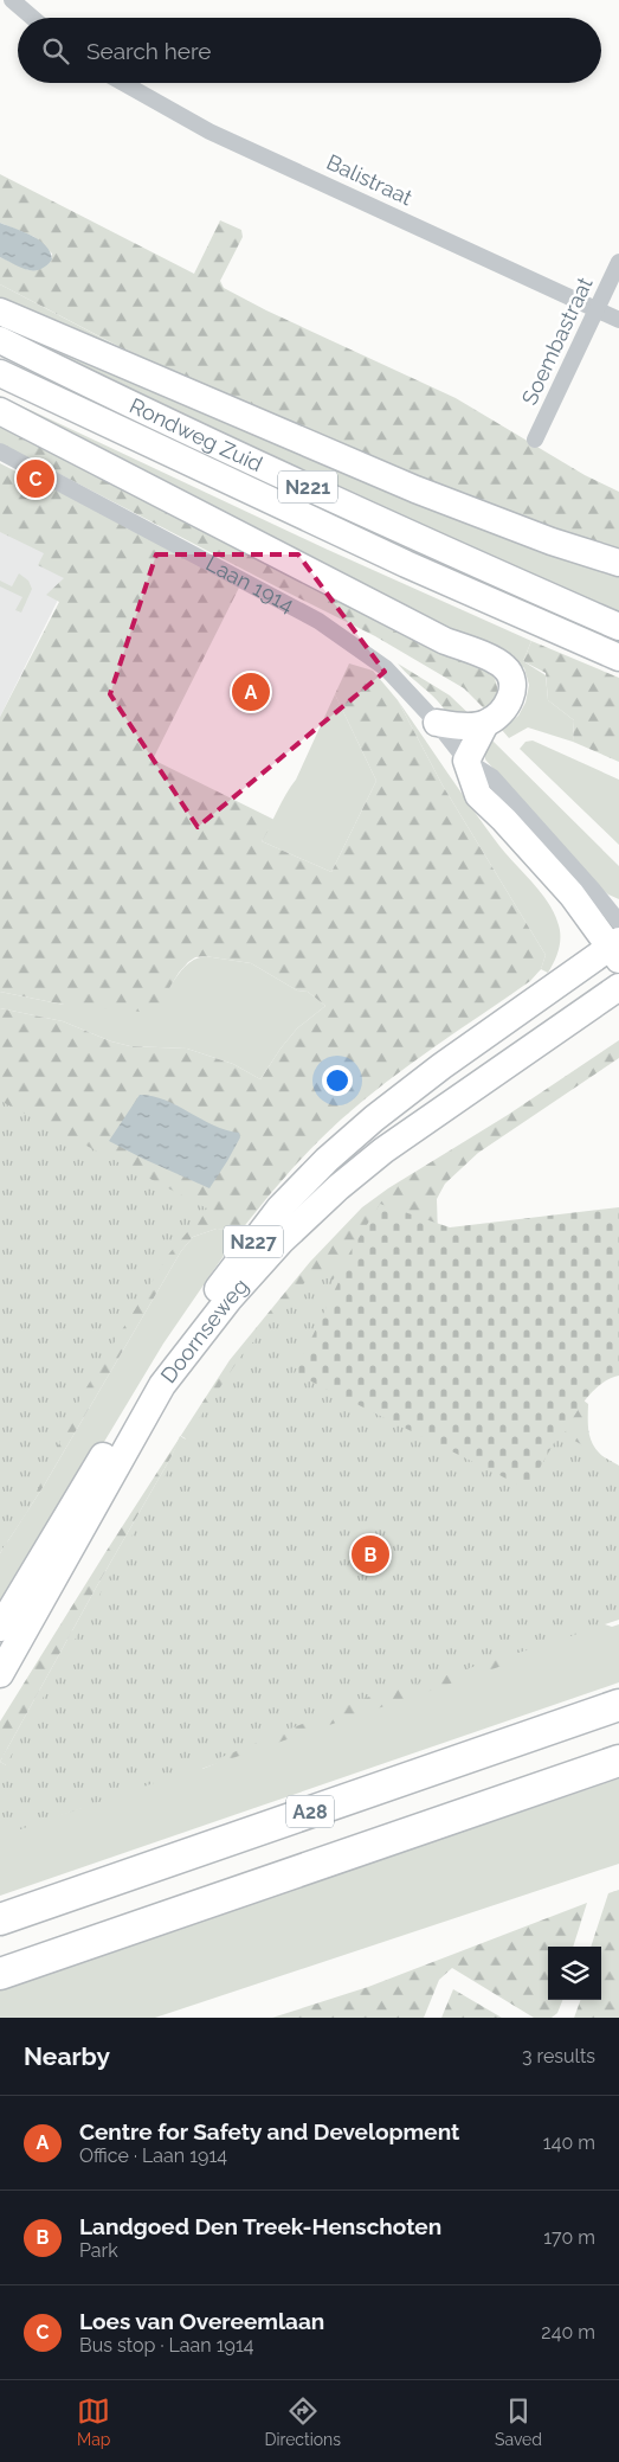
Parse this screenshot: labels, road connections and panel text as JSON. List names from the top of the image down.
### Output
{
  "streets": {
    "highway": ["A28"],
    "main road": [
      "Rondweg Zuid",
      "N221",
      "Laan 1914",
      "N227",
      "Doornseweg"
    ],
    "street": ["Balistraat", "Soembastraat"]
  },
  "crossings": [
    ["Balistraat", "Soembastraat"],
    ["Laan 1914", "Doornseweg"]
  ],
  "page": {
    "search": "Search here",
    "pins": ["C", "A", "B"],
    "heading": ["Nearby", "3 results"],
    "list": [
      {
        "mark": "A",
        "name": "Centre for Safety and Development",
        "note": "Office · Laan 1914",
        "value": "140 m"
      },
      {
        "mark": "B",
        "name": "Landgoed Den Treek-Henschoten",
        "note": "Park",
        "value": "170 m"
      },
      {
        "mark": "C",
        "name": "Loes van Overeemlaan",
        "note": "Bus stop · Laan 1914",
        "value": "240 m"
      }
    ],
    "nav": ["Map", "Directions", "Saved"]
  }
}
